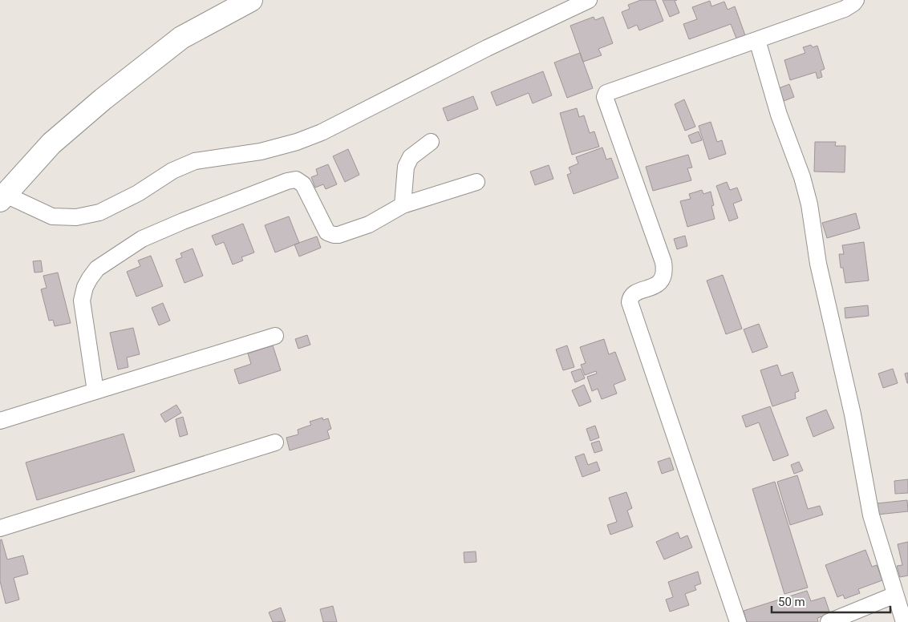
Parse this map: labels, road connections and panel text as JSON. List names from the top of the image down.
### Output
{
  "scale_bar": "50 m"
}
